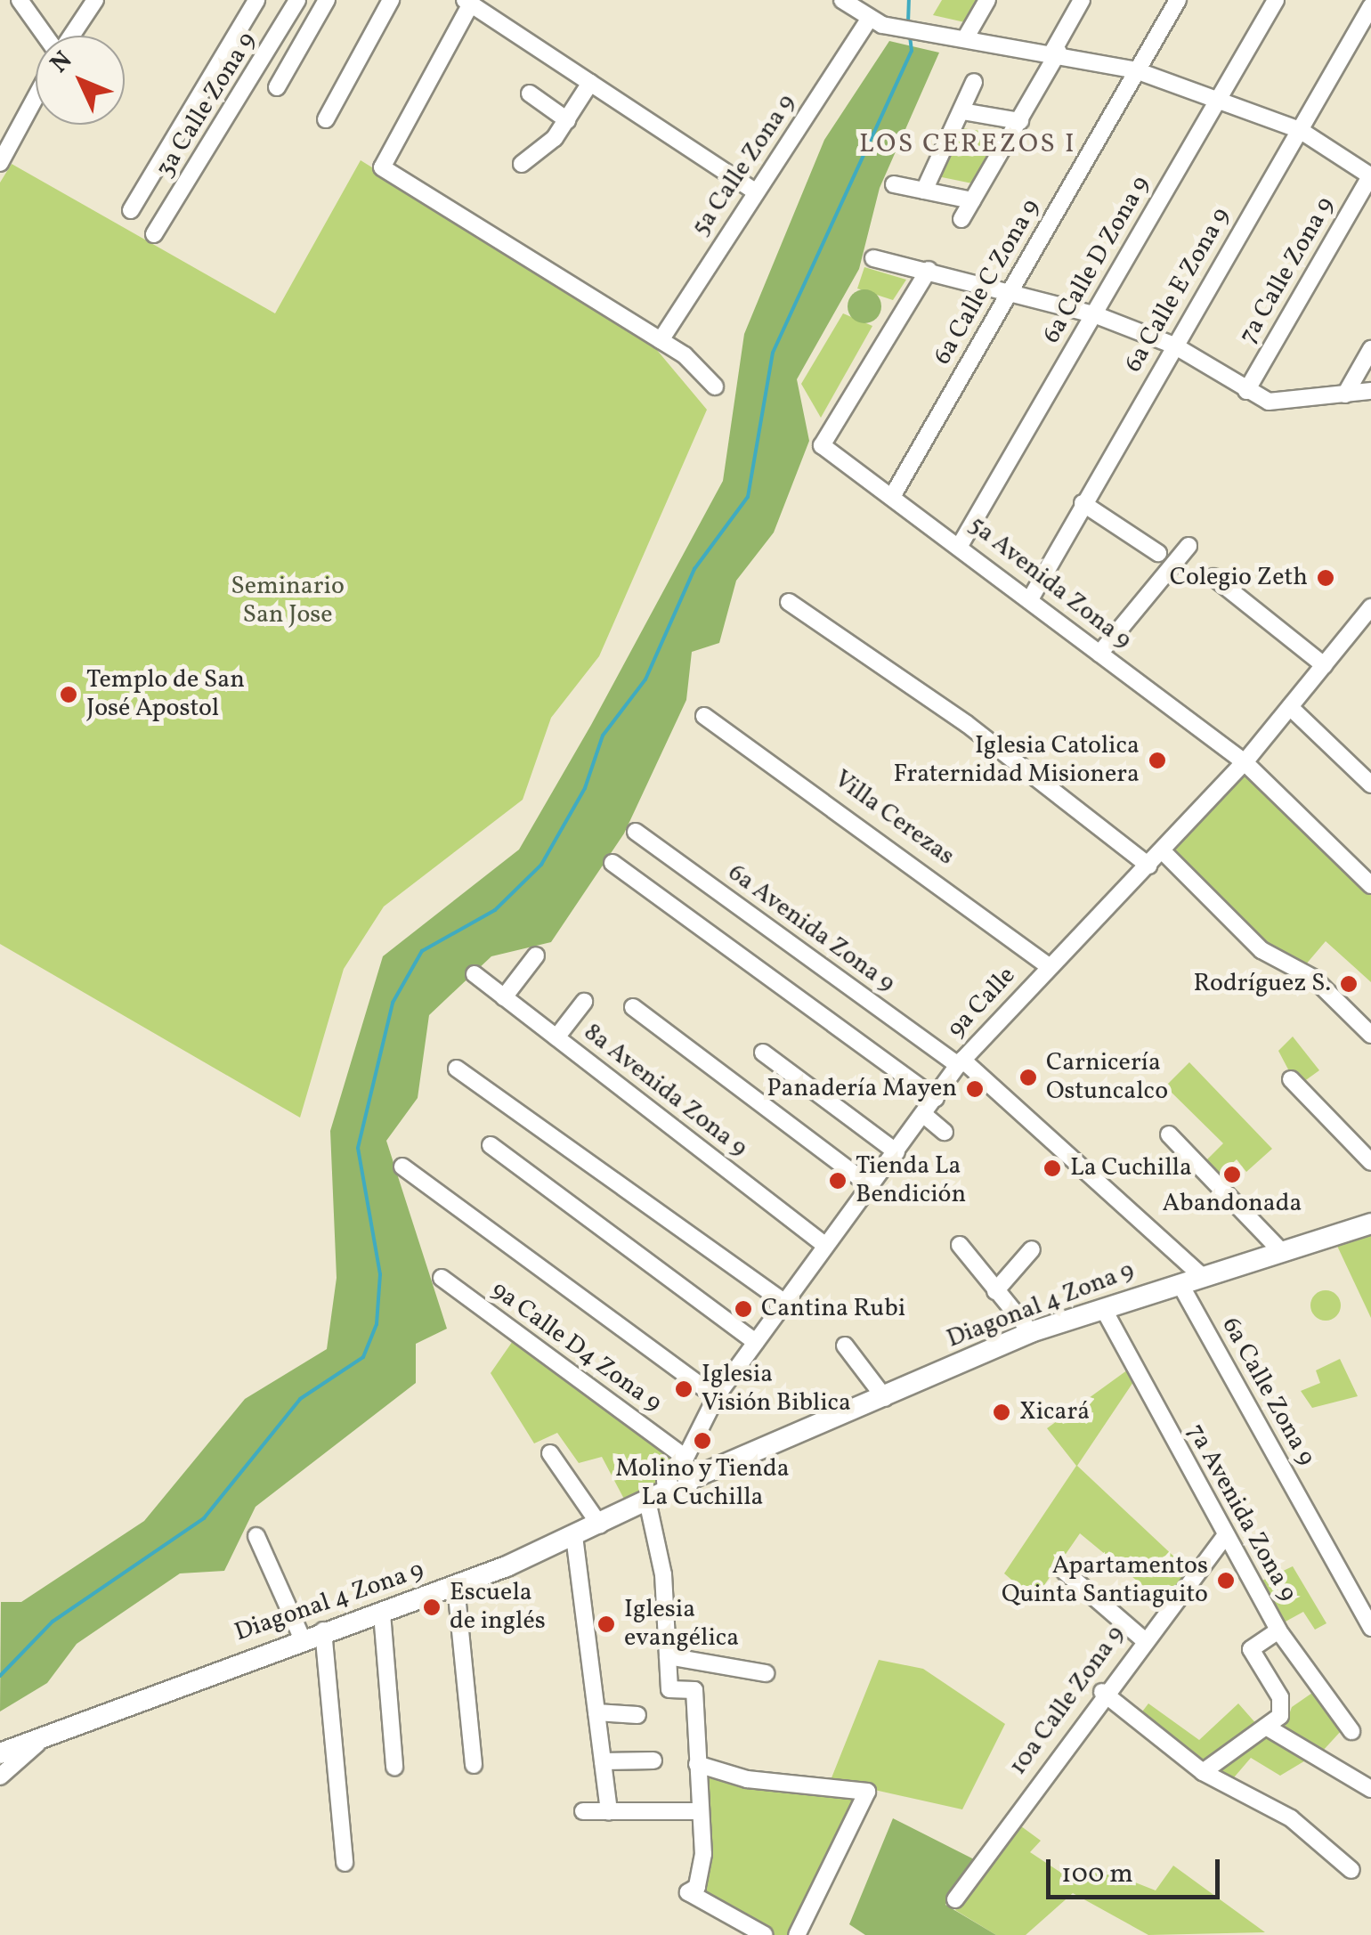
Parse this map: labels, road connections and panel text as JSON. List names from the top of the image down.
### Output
{
  "streets": {
    "main road": ["Diagonal 4 Zona 9"],
    "street": [
      "3a Calle Zona 9",
      "5a Calle Zona 9",
      "6a Calle D Zona 9",
      "7a Calle Zona 9",
      "6a Calle C Zona 9",
      "6a Calle E Zona 9",
      "5a Avenida Zona 9",
      "Villa Cerezas",
      "6a Avenida Zona 9",
      "9a Calle",
      "8a Avenida Zona 9",
      "9a Calle D4 Zona 9",
      "6a Calle Zona 9",
      "7a Avenida Zona 9",
      "10a Calle Zona 9"
    ]
  },
  "crossings": [
    ["6a Calle D Zona 9", "5a Avenida Zona 9"],
    ["6a Calle C Zona 9", "5a Avenida Zona 9"],
    ["6a Calle E Zona 9", "5a Avenida Zona 9"],
    ["5a Avenida Zona 9", "9a Calle"],
    ["Villa Cerezas", "9a Calle"],
    ["6a Avenida Zona 9", "9a Calle"],
    ["6a Avenida Zona 9", "Diagonal 4 Zona 9"],
    ["9a Calle", "8a Avenida Zona 9"],
    ["9a Calle", "Diagonal 4 Zona 9"],
    ["9a Calle", "9a Calle D4 Zona 9"],
    ["Diagonal 4 Zona 9", "9a Calle D4 Zona 9"],
    ["Diagonal 4 Zona 9", "6a Calle Zona 9"],
    ["Diagonal 4 Zona 9", "7a Avenida Zona 9"],
    ["7a Avenida Zona 9", "10a Calle Zona 9"]
  ],
  "districts": ["LOS CEREZOS I"],
  "parks": ["Seminario San Jose"],
  "places": [
    "Colegio Zeth",
    "Templo de San José Apostol",
    "Iglesia Catolica Fraternidad Misionera",
    "Rodríguez S.",
    "Carnicería Ostuncalco",
    "Panadería Mayen",
    "La Cuchilla",
    "Abandonada",
    "Tienda La Bendición",
    "Cantina Rubi",
    "Iglesia Visión Biblica",
    "Xicará",
    "Molino y Tienda La Cuchilla",
    "Apartamentos Quinta Santiaguito",
    "Escuela de inglés",
    "Iglesia evangélica"
  ],
  "scale_bar": "100 m",
  "north": "top left"
}
